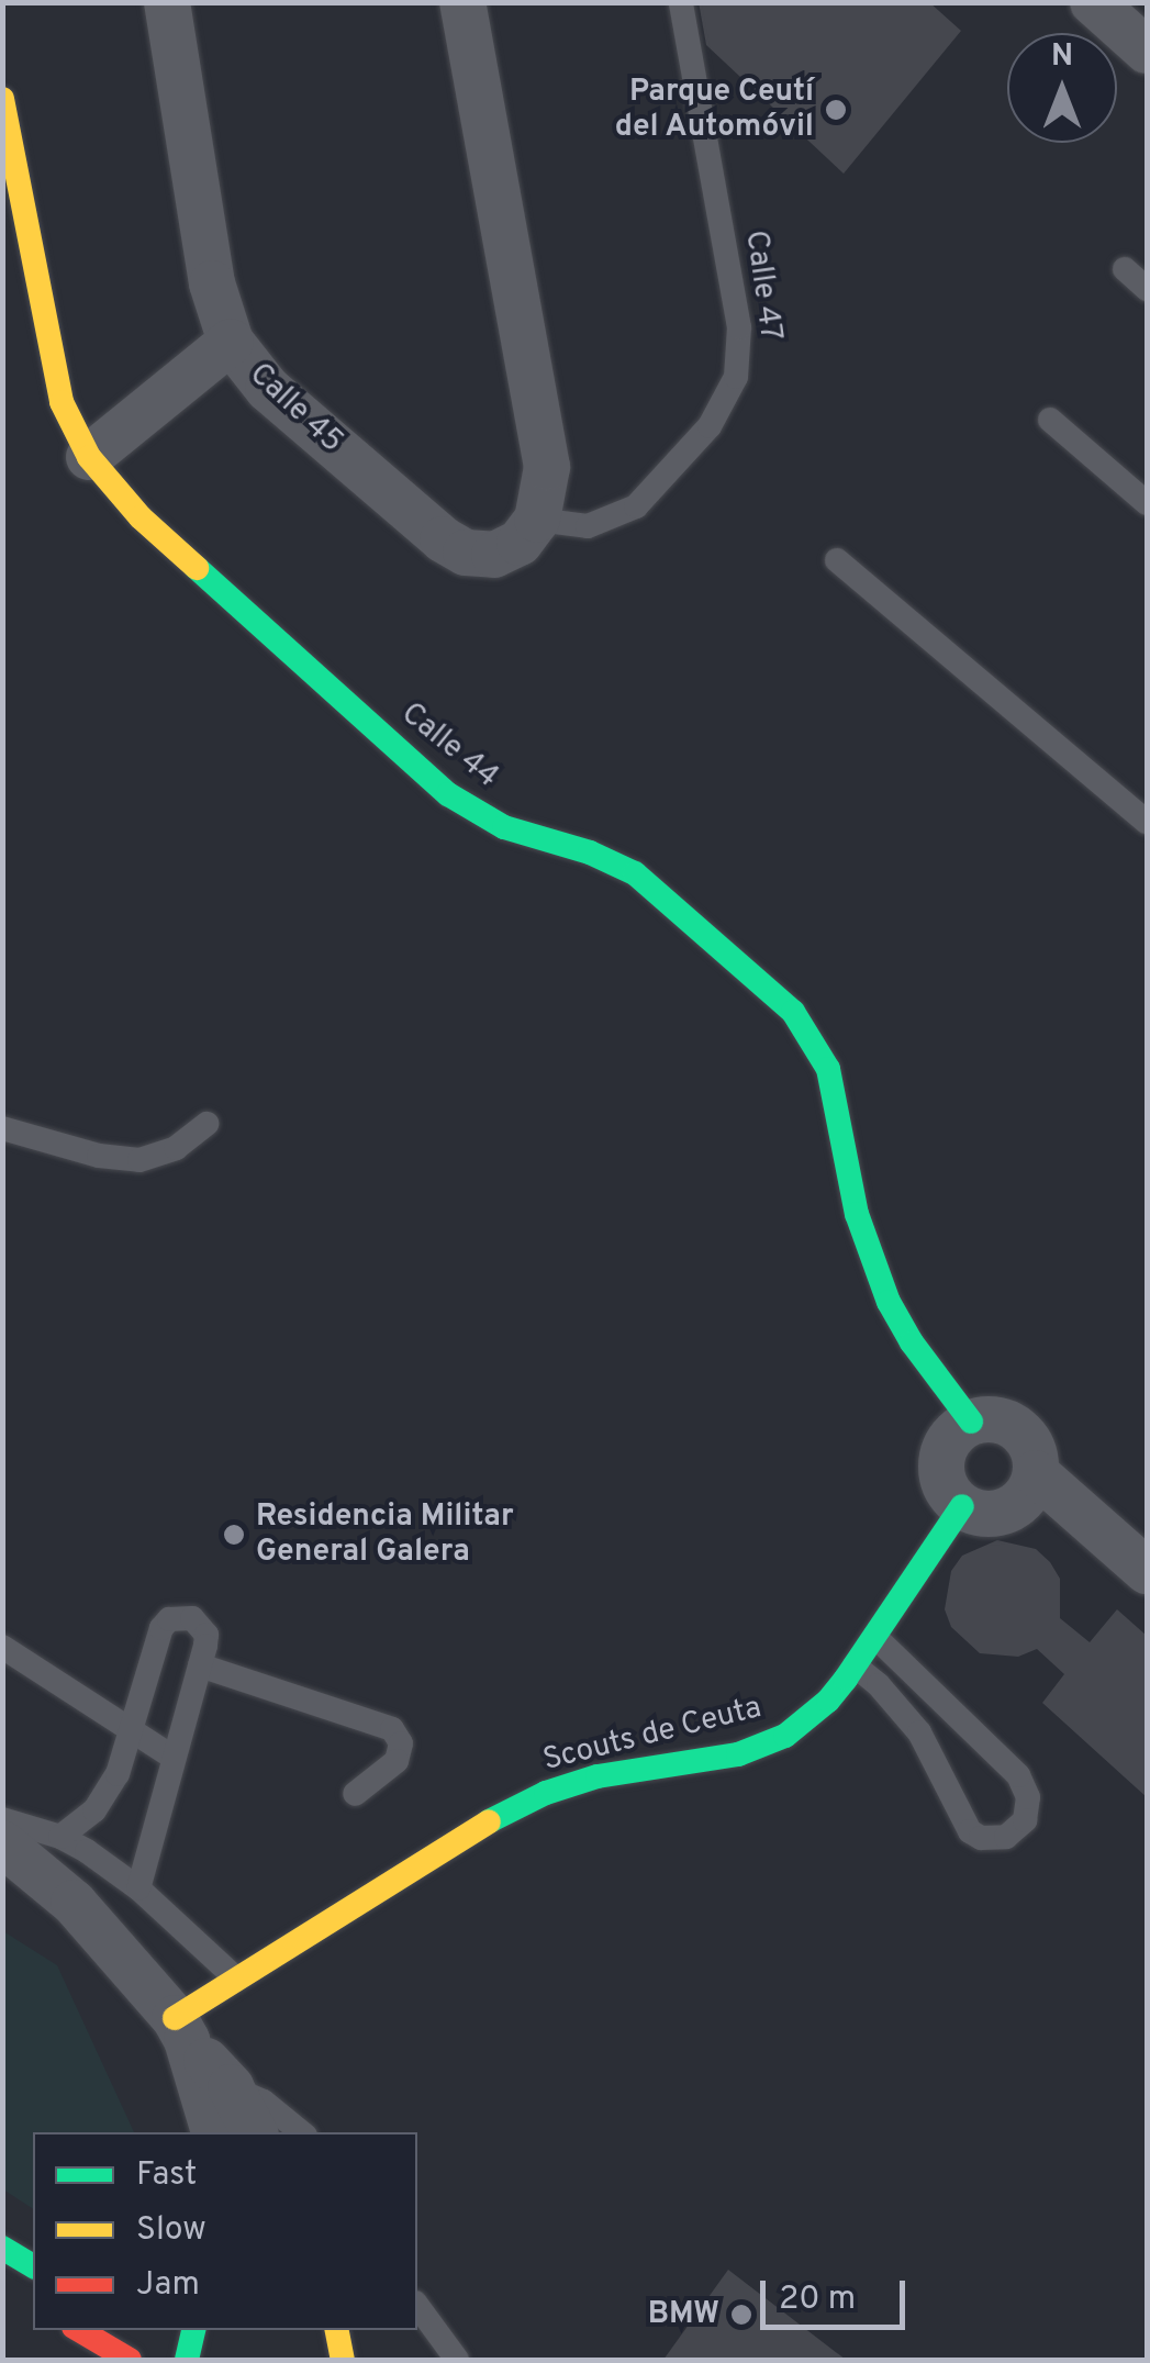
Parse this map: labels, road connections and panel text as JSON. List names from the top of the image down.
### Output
{
  "streets": {
    "main road": ["Calle 44", "Scouts de Ceuta"],
    "street": ["Calle 45"],
    "lane": ["Calle 47"]
  },
  "crossings": [
    ["Calle 47", "Calle 45"],
    ["Calle 44", "Scouts de Ceuta"]
  ],
  "places": ["Parque Ceutí del Automóvil", "Residencia Militar General Galera", "BMW"],
  "legend": ["Fast", "Slow", "Jam"],
  "scale_bar": "20 m",
  "north": "top"
}
